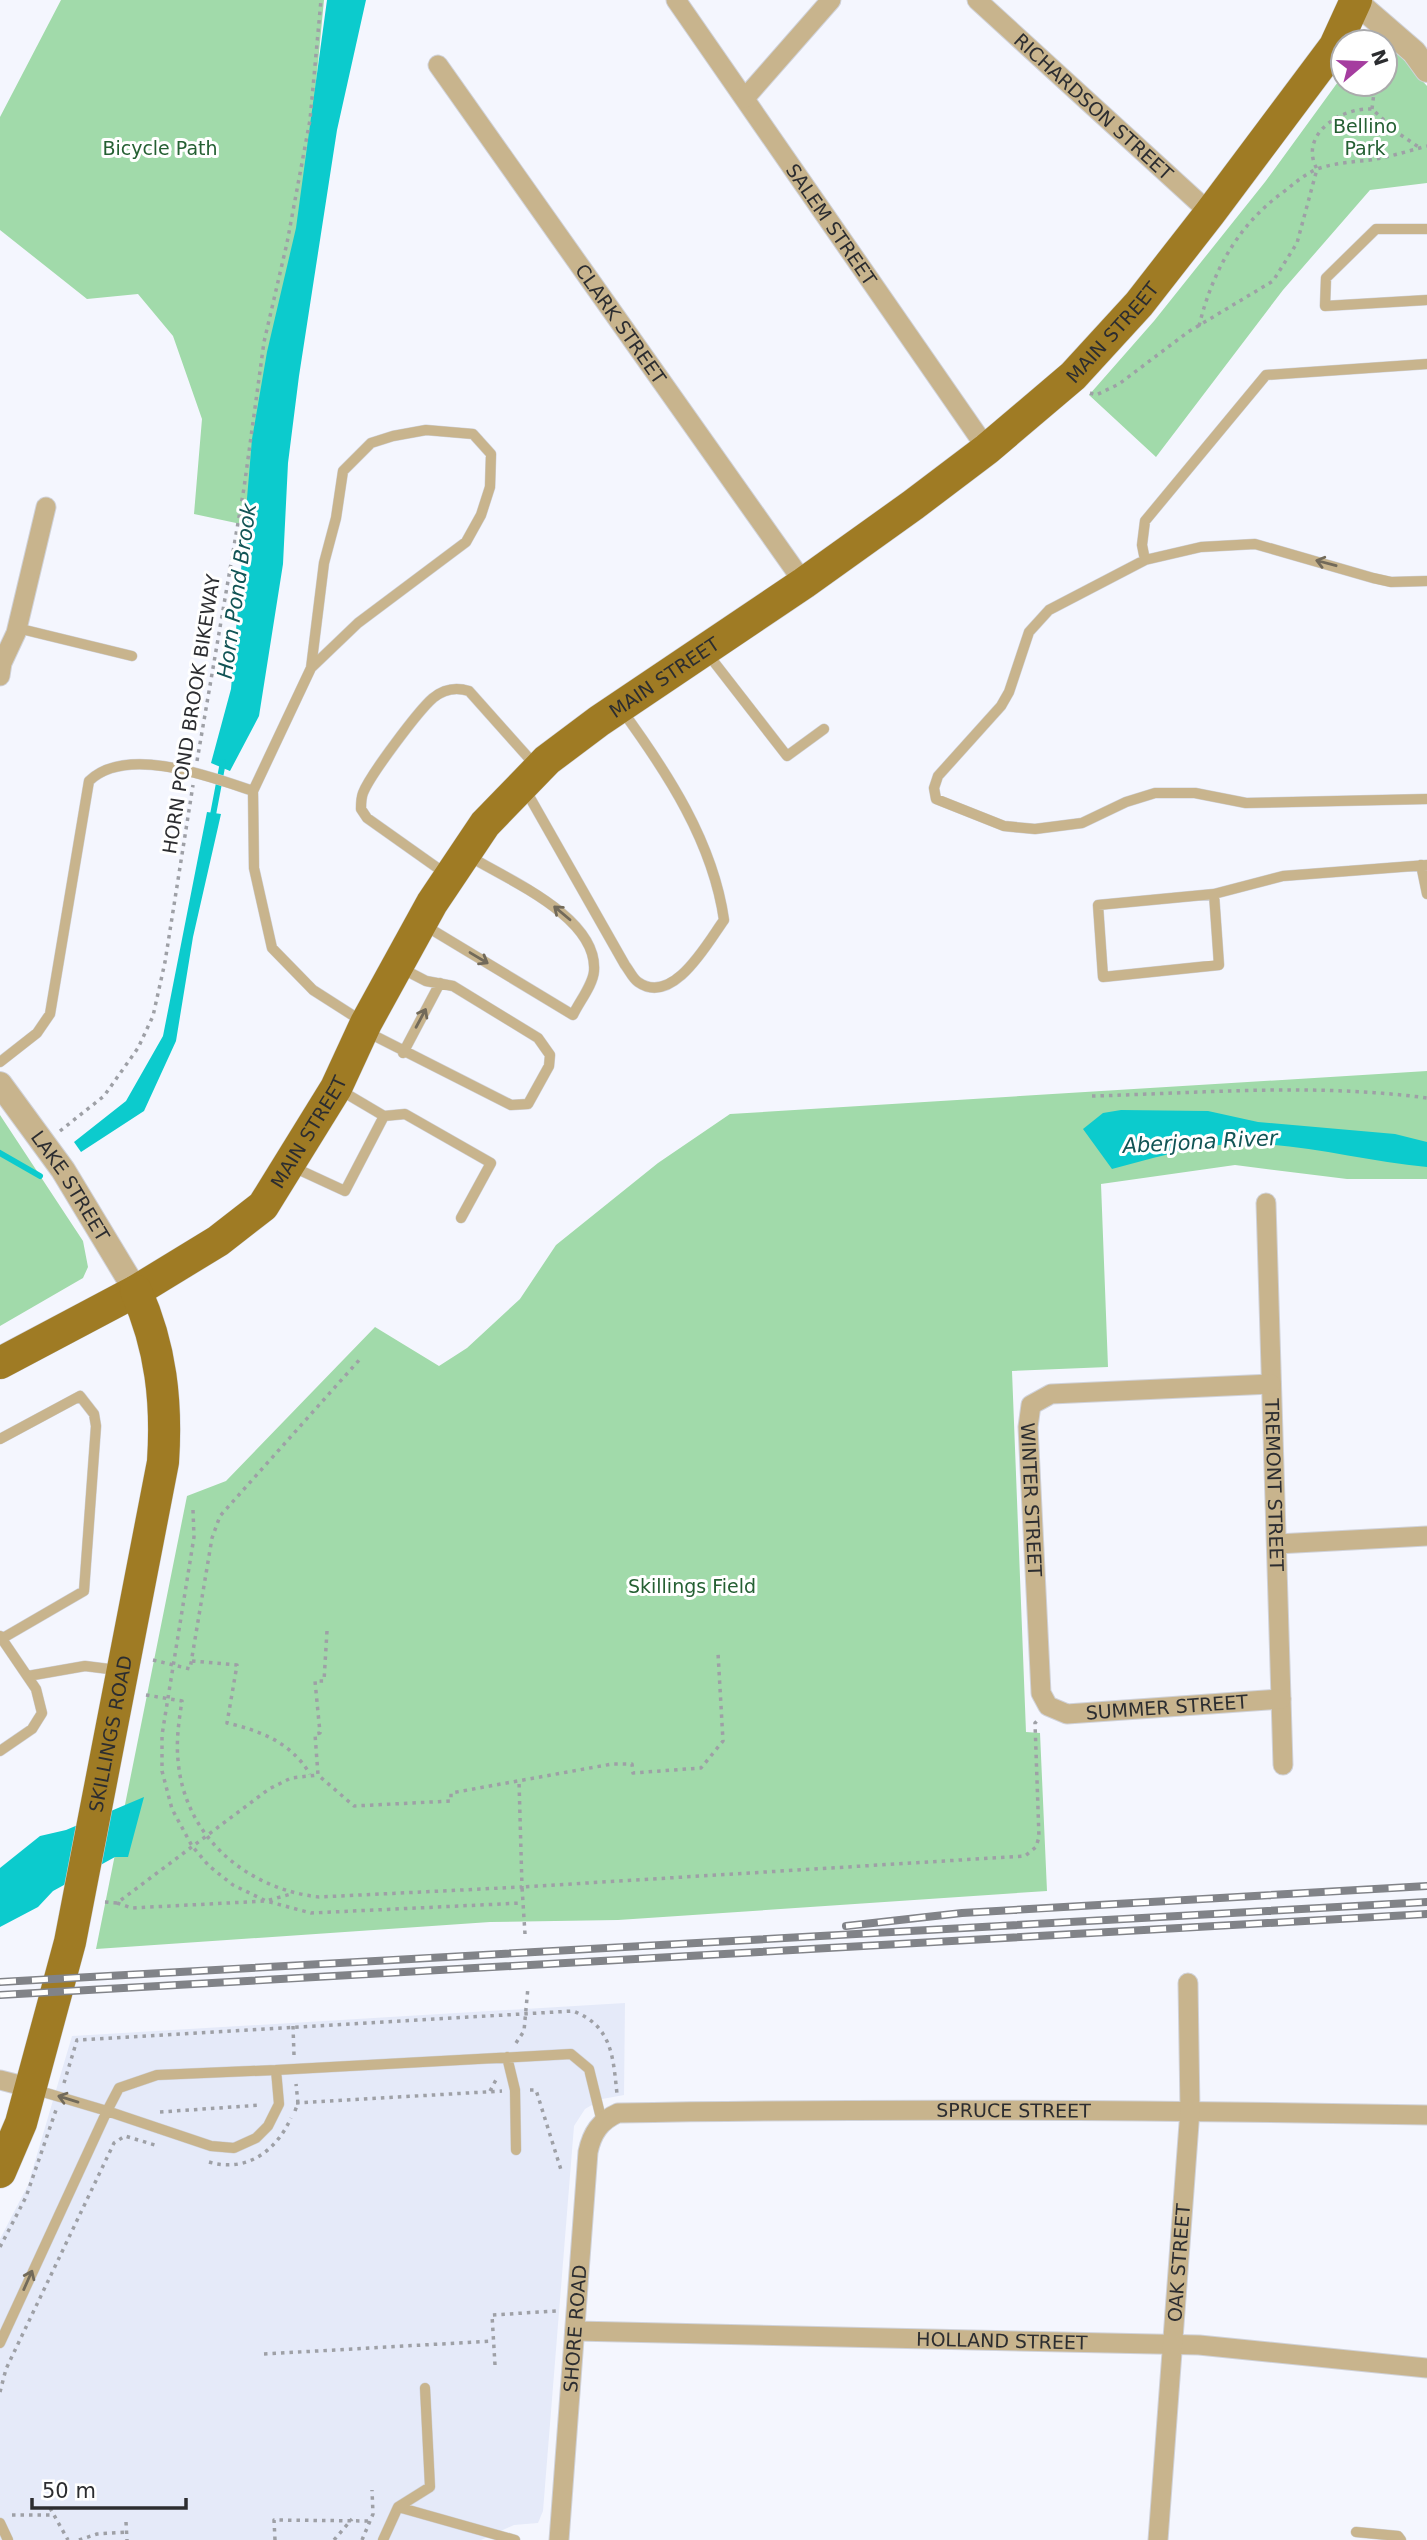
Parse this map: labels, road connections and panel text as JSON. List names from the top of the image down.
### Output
{
  "streets": {
    "main road": ["MAIN STREET", "SKILLINGS ROAD"],
    "street": [
      "RICHARDSON STREET",
      "SALEM STREET",
      "CLARK STREET",
      "LAKE STREET",
      "TREMONT STREET",
      "WINTER STREET",
      "SUMMER STREET",
      "SPRUCE STREET",
      "OAK STREET",
      "SHORE ROAD",
      "HOLLAND STREET"
    ],
    "path": ["HORN POND BROOK BIKEWAY"]
  },
  "crossings": [
    ["RICHARDSON STREET", "MAIN STREET"],
    ["SALEM STREET", "MAIN STREET"],
    ["CLARK STREET", "MAIN STREET"],
    ["MAIN STREET", "LAKE STREET"],
    ["MAIN STREET", "SKILLINGS ROAD"],
    ["HORN POND BROOK BIKEWAY", "LAKE STREET"],
    ["LAKE STREET", "SKILLINGS ROAD"],
    ["TREMONT STREET", "WINTER STREET"],
    ["TREMONT STREET", "SUMMER STREET"],
    ["WINTER STREET", "SUMMER STREET"],
    ["SPRUCE STREET", "OAK STREET"],
    ["SPRUCE STREET", "SHORE ROAD"],
    ["OAK STREET", "HOLLAND STREET"],
    ["SHORE ROAD", "HOLLAND STREET"]
  ],
  "water": ["Horn Pond Brook", "Aberjona River"],
  "parks": ["Bellino Park", "Bicycle Path", "Skillings Field"],
  "scale_bar": "50 m",
  "north": "right"
}
